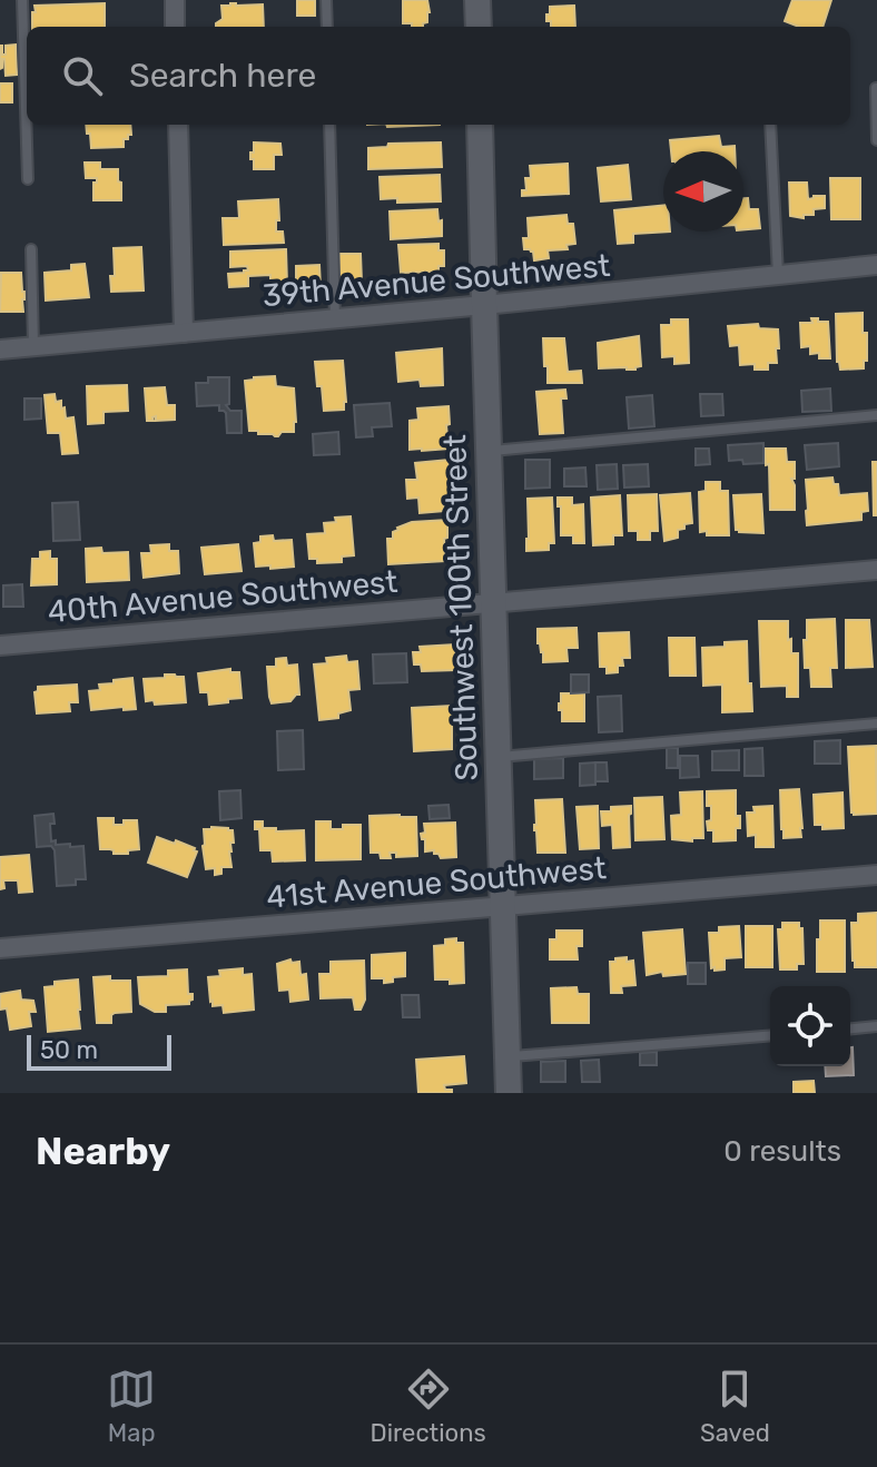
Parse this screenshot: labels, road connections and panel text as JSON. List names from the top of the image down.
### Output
{
  "streets": {
    "street": [
      "39th Avenue Southwest",
      "40th Avenue Southwest",
      "Southwest 100th Street",
      "41st Avenue Southwest"
    ]
  },
  "crossings": [
    ["39th Avenue Southwest", "Southwest 100th Street"],
    ["40th Avenue Southwest", "Southwest 100th Street"],
    ["Southwest 100th Street", "41st Avenue Southwest"]
  ],
  "scale_bar": "50 m",
  "north": "left",
  "page": {
    "search": "Search here",
    "scale": "50 m",
    "heading": ["Nearby", "0 results"],
    "nav": ["Map", "Directions", "Saved"]
  }
}
